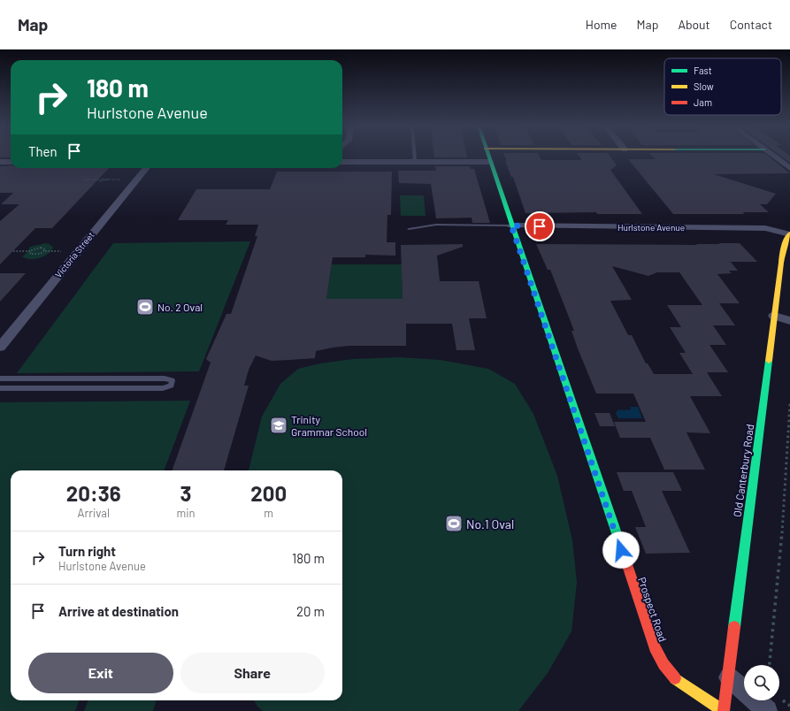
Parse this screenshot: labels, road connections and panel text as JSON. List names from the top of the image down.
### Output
{
  "streets": {
    "street": [
      "Hurlstone Avenue",
      "Victoria Street",
      "Old Canterbury Road",
      "Prospect Road"
    ]
  },
  "crossings": [
    ["Hurlstone Avenue", "Old Canterbury Road"],
    ["Hurlstone Avenue", "Prospect Road"],
    ["Old Canterbury Road", "Prospect Road"]
  ],
  "places": {
    "sports": ["No. 2 Oval", "No.1 Oval"],
    "school or university": ["Trinity Grammar School"]
  },
  "legend": ["Fast", "Slow", "Jam"],
  "page": {
    "header": "Map",
    "nav": [
      "Home",
      "Map",
      "About",
      "Contact"
    ],
    "turn": ["180 m", "Hurlstone Avenue"],
    "then": "Then",
    "eta": [
      "20:36",
      "Arrival",
      "3",
      "min",
      "200",
      "m"
    ],
    "list": [
      {
        "name": "Turn right",
        "note": "Hurlstone Avenue",
        "value": "180 m"
      },
      {
        "name": "Arrive at destination",
        "value": "20 m"
      }
    ],
    "buttons": ["Exit", "Share"]
  }
}
